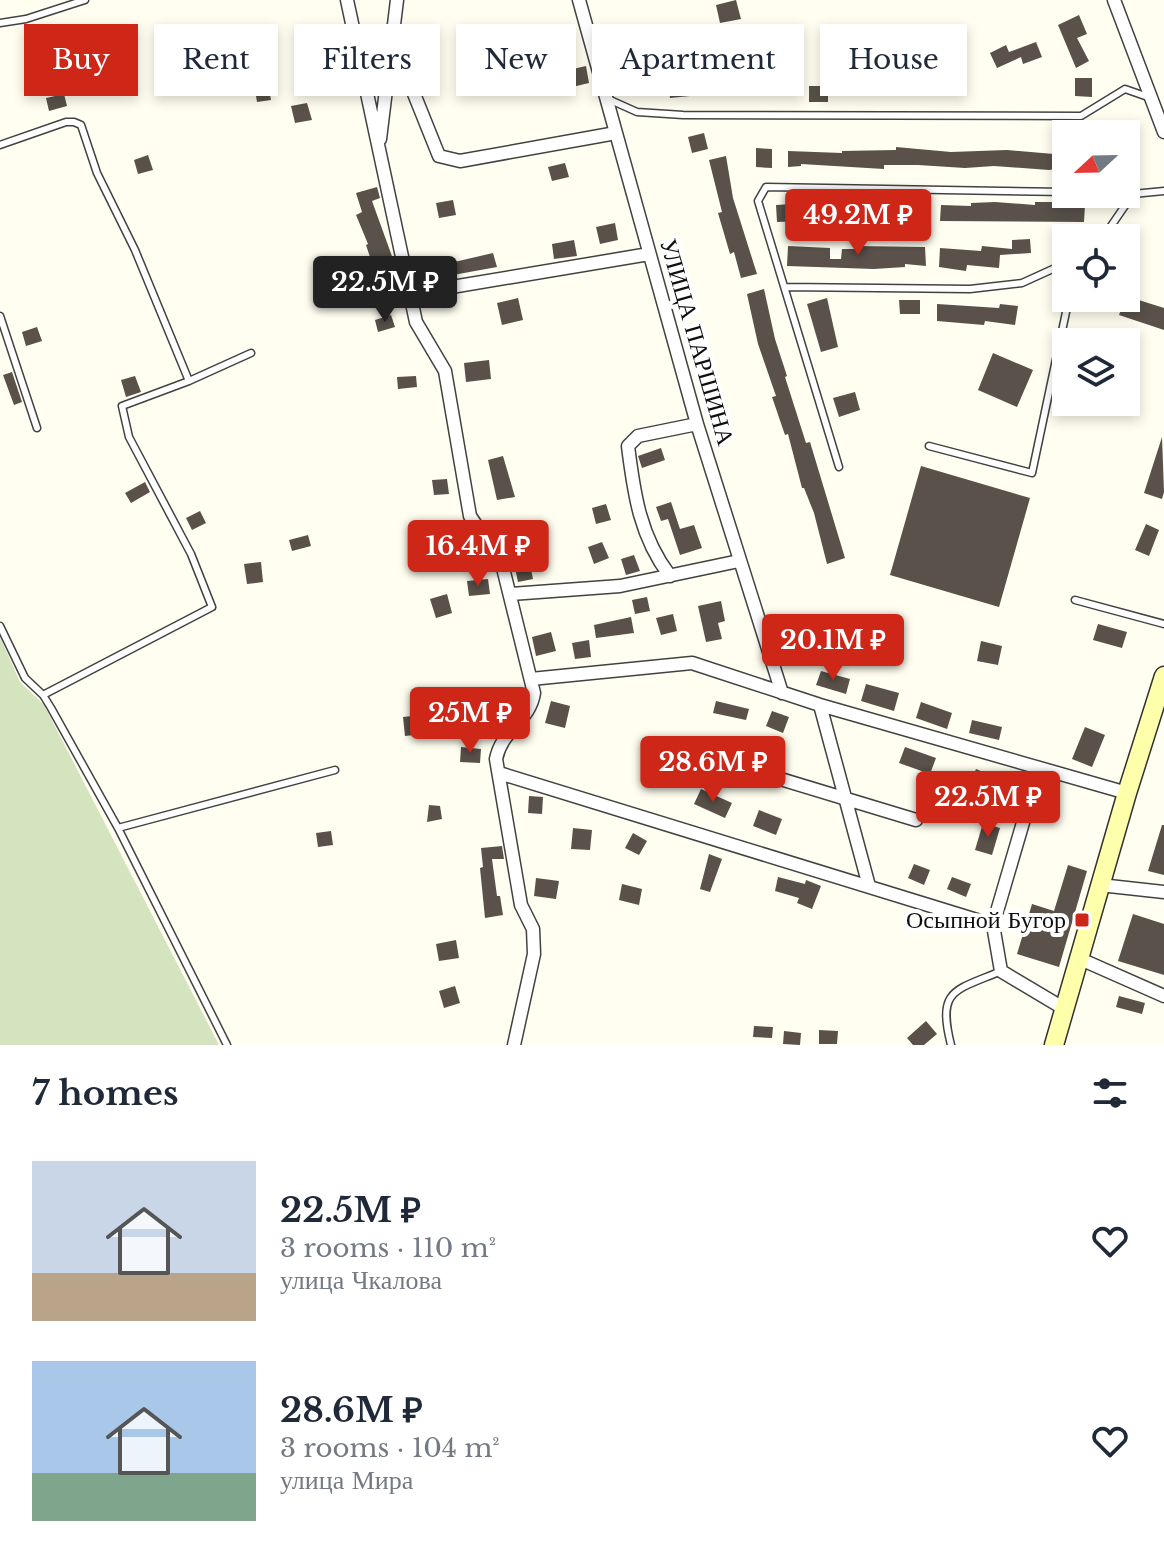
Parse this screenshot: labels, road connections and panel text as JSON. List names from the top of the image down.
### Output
{
  "streets": {
    "street": ["УЛИЦА ПАРШИНА"]
  },
  "places": {
    "transit": ["Осыпной Бугор"]
  },
  "north": "left",
  "page": {
    "chip": [
      "Buy",
      "Rent",
      "Filters",
      "New",
      "Apartment",
      "House"
    ],
    "price": [
      "49.2M ₽",
      "22.5M ₽",
      "16.4M ₽",
      "20.1M ₽",
      "25M ₽",
      "28.6M ₽",
      "22.5M ₽"
    ],
    "heading": "7 homes",
    "list": [
      {
        "name": "22.5M ₽",
        "note": "3 rooms · 110 m² · улица Чкалова"
      },
      {
        "name": "28.6M ₽",
        "note": "3 rooms · 104 m² · улица Мира"
      }
    ]
  }
}
